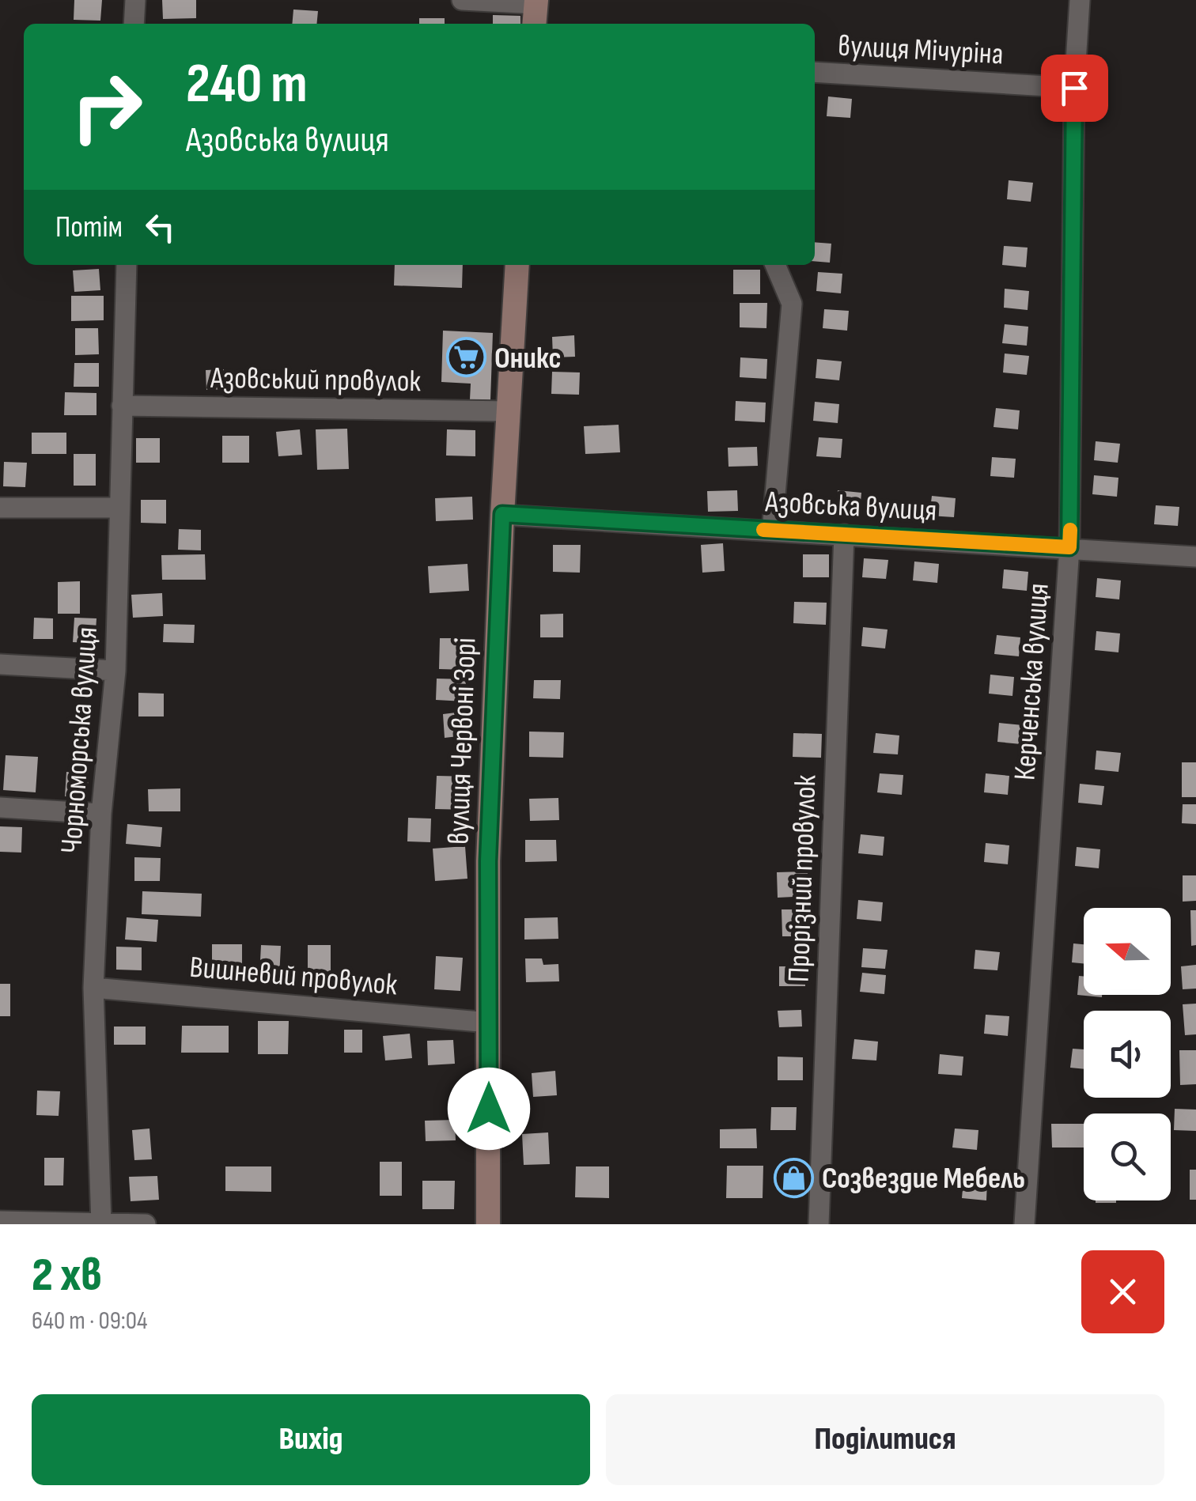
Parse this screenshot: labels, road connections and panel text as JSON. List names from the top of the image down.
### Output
{
  "streets": {
    "street": [
      "вулиця Мічуріна",
      "Азовський провулок",
      "Азовська вулиця",
      "Керченська вулиця",
      "Чорноморська вулиця",
      "вулиця Червоні Зорі",
      "Прорізний провулок",
      "Вишневий провулок"
    ]
  },
  "crossings": [
    ["вулиця Мічуріна", "Керченська вулиця"],
    ["Азовський провулок", "Чорноморська вулиця"],
    ["Азовський провулок", "вулиця Червоні Зорі"],
    ["Азовська вулиця", "Керченська вулиця"],
    ["Азовська вулиця", "вулиця Червоні Зорі"],
    ["Азовська вулиця", "Прорізний провулок"],
    ["Чорноморська вулиця", "Вишневий провулок"],
    ["вулиця Червоні Зорі", "Вишневий провулок"]
  ],
  "places": {
    "supermarket": ["Оникс"],
    "shop": ["Созвездие Мебель"]
  },
  "north": "left",
  "page": {
    "turn": ["240 m", "Азовська вулиця"],
    "then": "Потім",
    "heading": ["2 хв", "640 m · 09:04"],
    "buttons": ["Вихід", "Поділитися"]
  }
}
